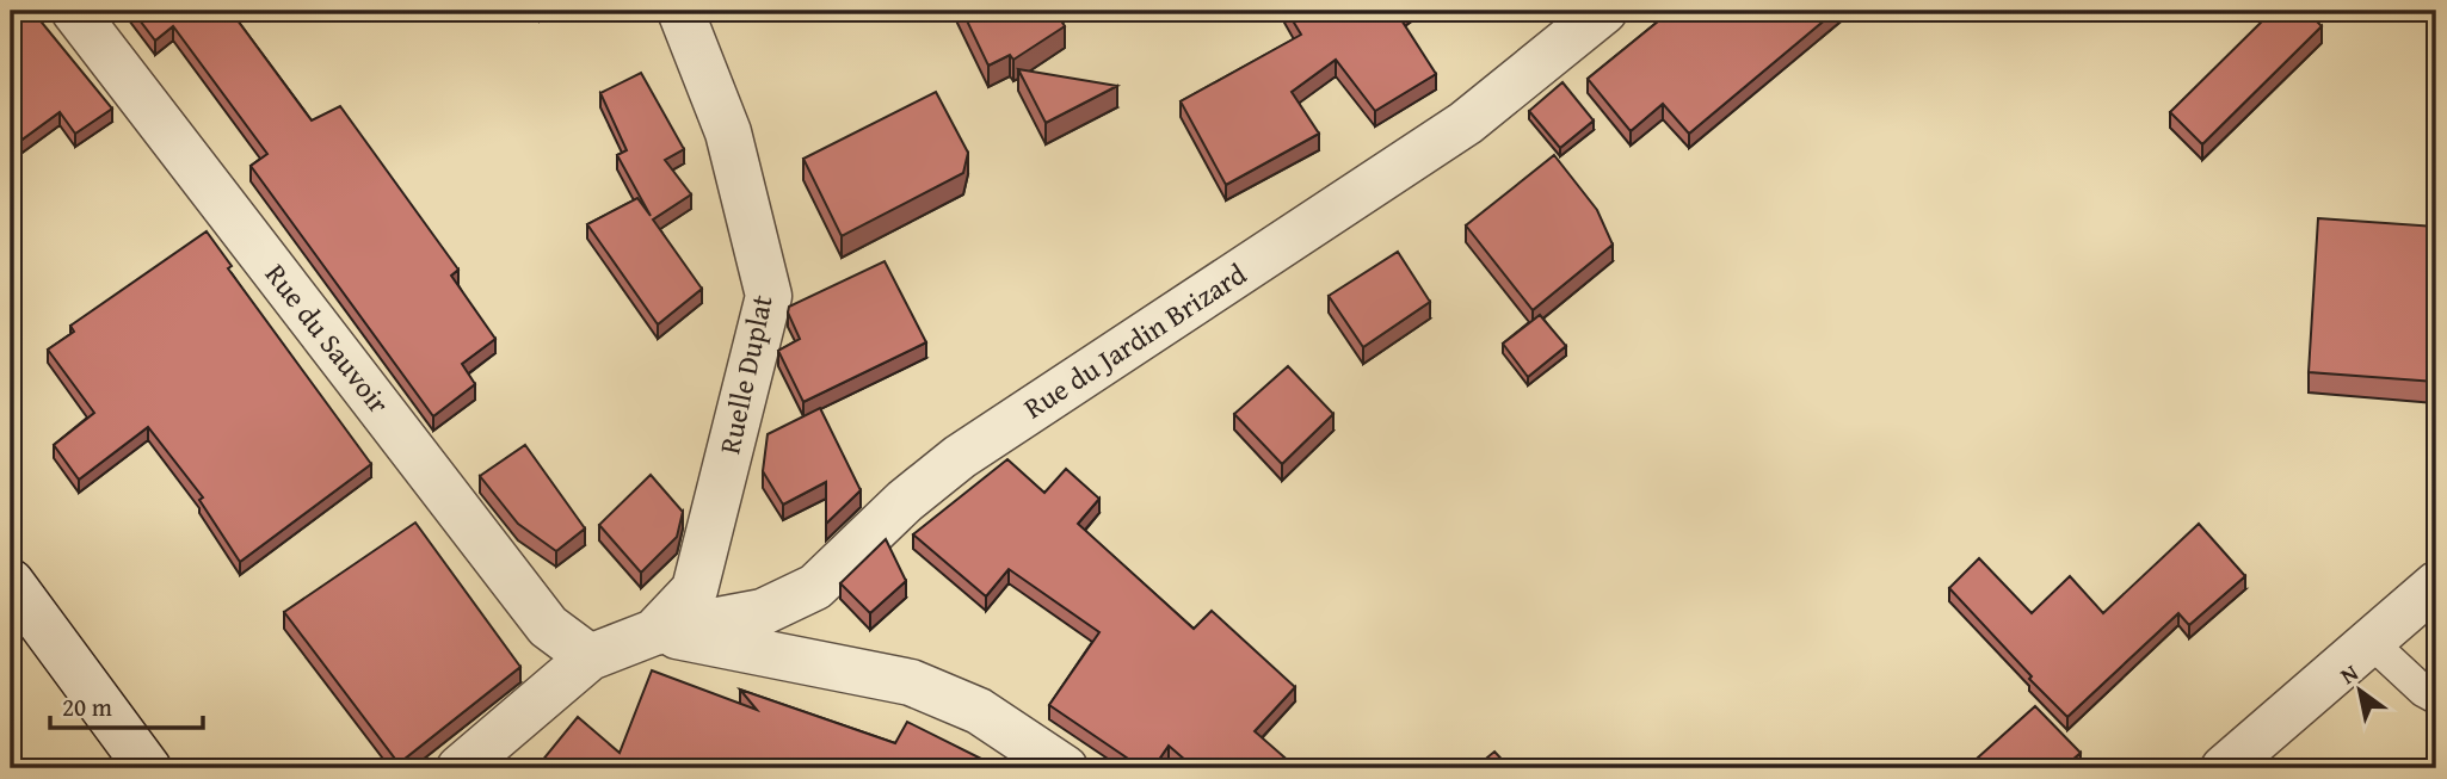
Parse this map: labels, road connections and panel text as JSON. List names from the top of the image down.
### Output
{
  "streets": {
    "street": ["Rue du Sauvoir", "Rue du Jardin Brizard", "Ruelle Duplat"]
  },
  "crossings": [
    ["Rue du Jardin Brizard", "Ruelle Duplat"]
  ],
  "scale_bar": "20 m",
  "north": "top left"
}
